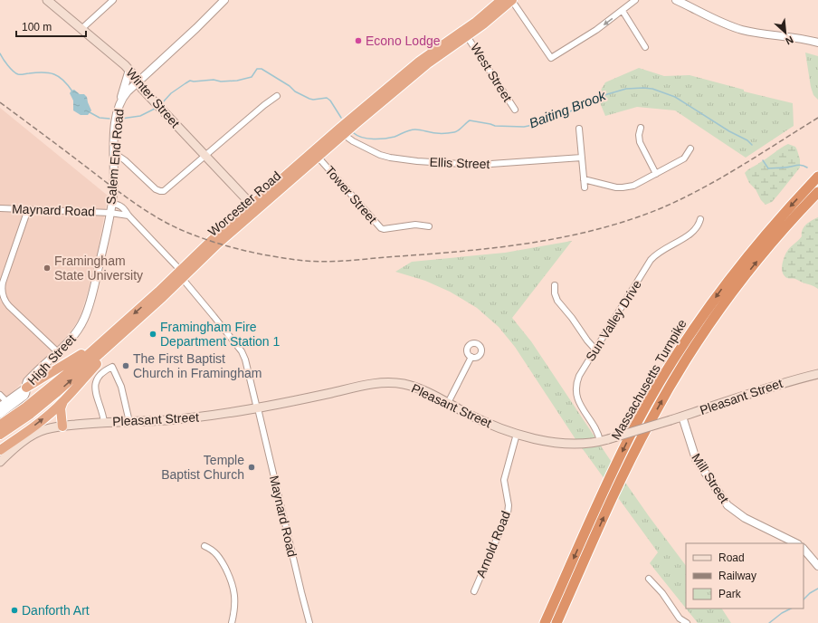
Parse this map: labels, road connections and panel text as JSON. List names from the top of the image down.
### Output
{
  "streets": {
    "highway": ["Worcester Road", "Massachusetts Turnpike"],
    "main road": ["Winter Street", "Pleasant Street"],
    "street": [
      "West Street",
      "Salem End Road",
      "Ellis Street",
      "Tower Street",
      "Maynard Road",
      "Sun Valley Drive",
      "High Street",
      "Mill Street",
      "Arnold Road"
    ]
  },
  "crossings": [
    ["West Street", "Worcester Road"],
    ["Winter Street", "Salem End Road"],
    ["Winter Street", "Worcester Road"],
    ["Salem End Road", "Maynard Road"],
    ["Salem End Road", "High Street"],
    ["Ellis Street", "Worcester Road"],
    ["Tower Street", "Worcester Road"],
    ["Worcester Road", "Maynard Road"],
    ["Maynard Road", "Pleasant Street"],
    ["Sun Valley Drive", "Pleasant Street"],
    ["Pleasant Street", "Mill Street"],
    ["Pleasant Street", "Arnold Road"]
  ],
  "water": ["Baiting Brook"],
  "places": [
    "Econo Lodge",
    "Framingham State University",
    "Framingham Fire Department Station 1",
    "The First Baptist Church in Framingham",
    "Temple Baptist Church",
    "Danforth Art"
  ],
  "legend": ["Road", "Railway", "Park"],
  "scale_bar": "100 m",
  "north": "bottom right"
}
